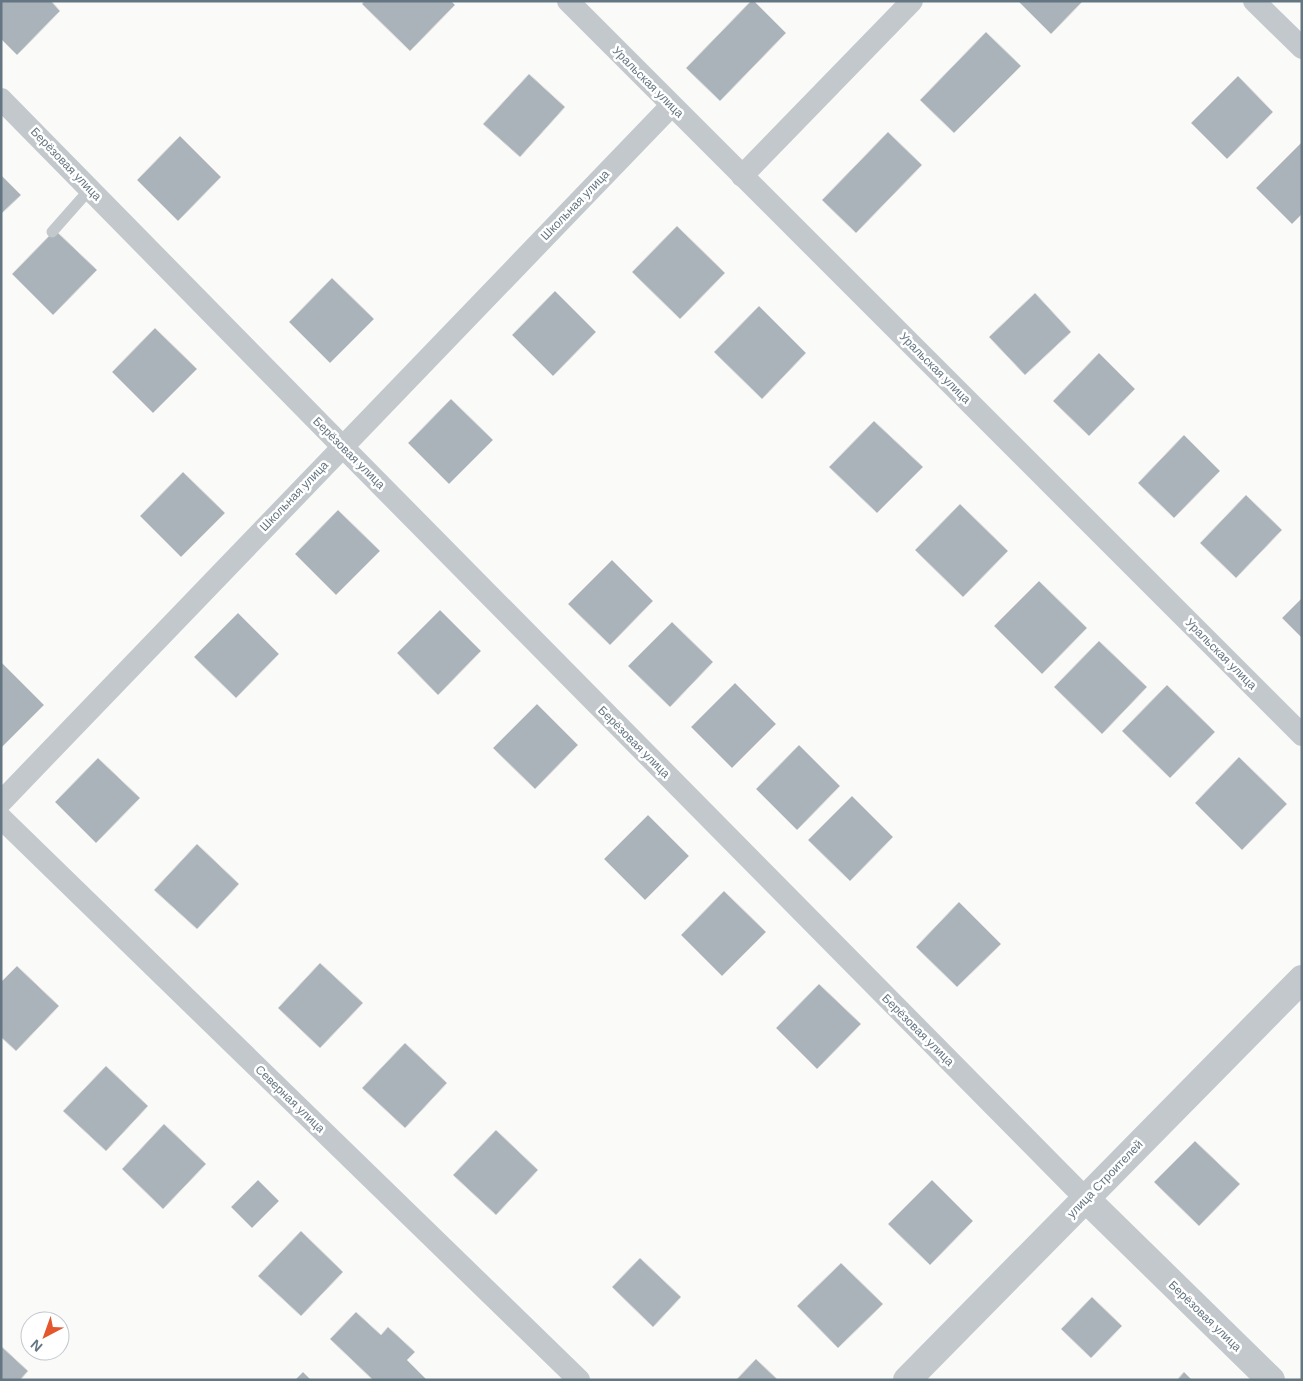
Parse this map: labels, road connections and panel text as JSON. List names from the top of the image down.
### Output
{
  "streets": {
    "street": [
      "Уральская улица",
      "Берёзовая улица",
      "Школьная улица",
      "Северная улица",
      "улица Строителей"
    ]
  },
  "crossings": [
    ["Уральская улица", "Школьная улица"],
    ["Берёзовая улица", "Школьная улица"],
    ["Берёзовая улица", "улица Строителей"]
  ],
  "north": "bottom left"
}
